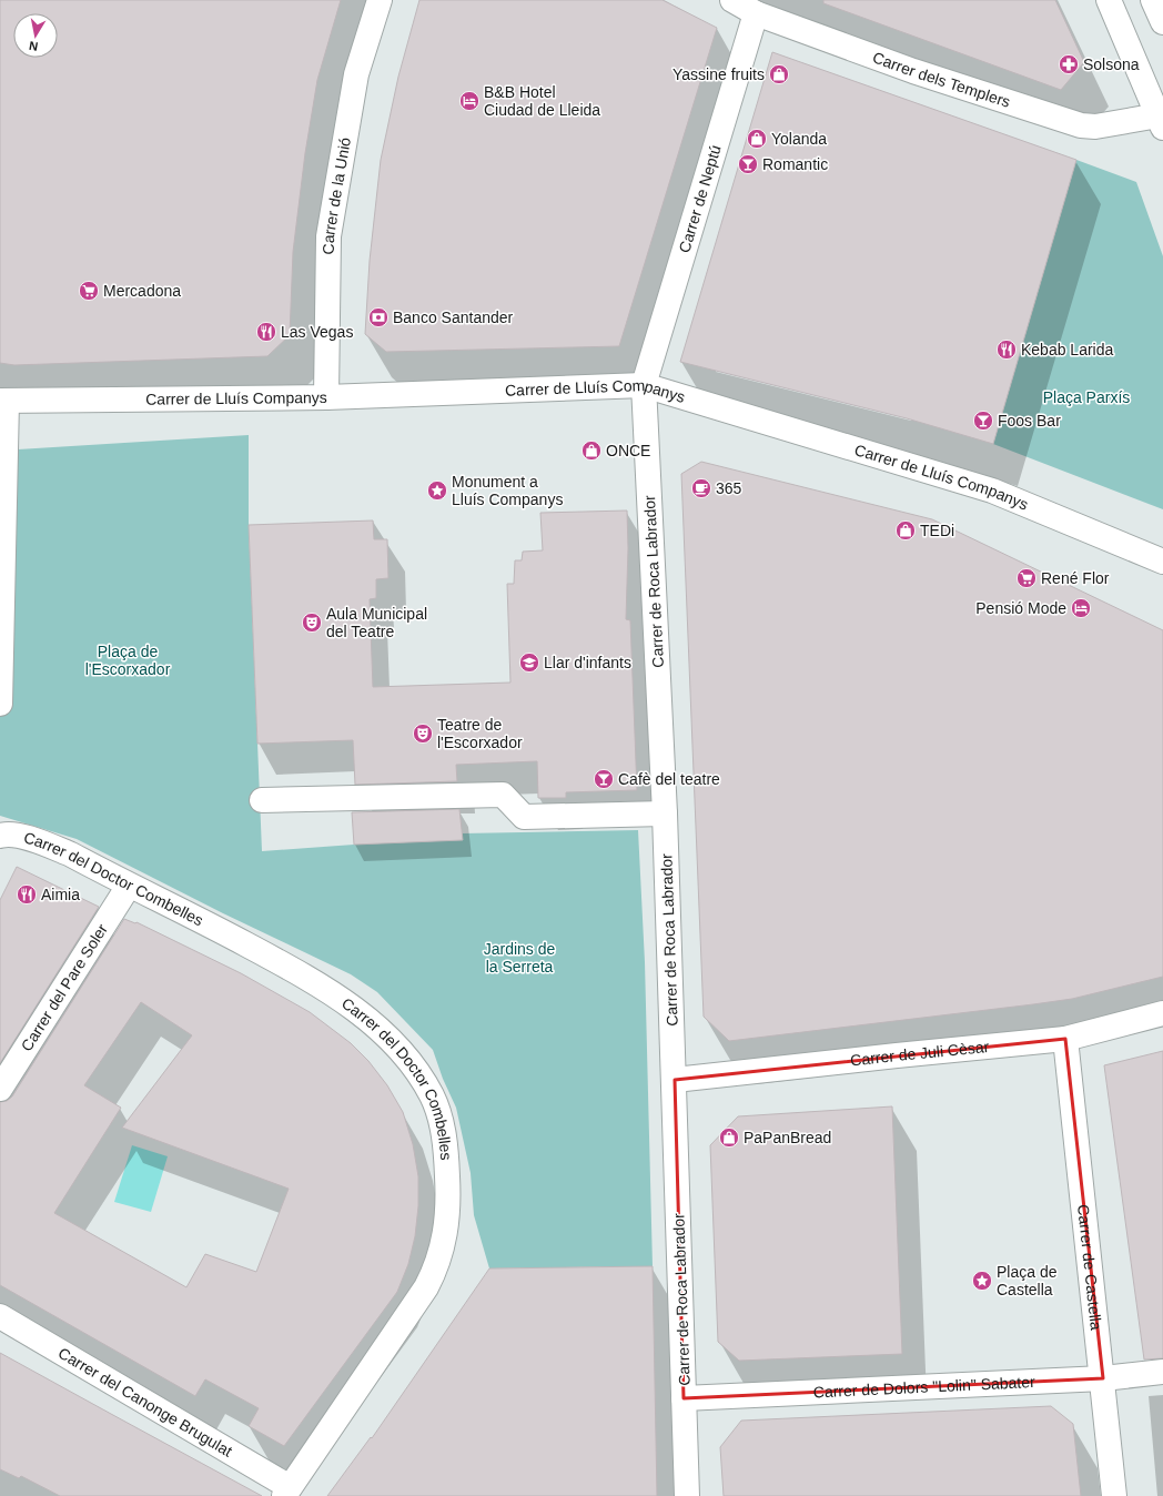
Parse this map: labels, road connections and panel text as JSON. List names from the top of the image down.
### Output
{
  "streets": {
    "street": [
      "Carrer dels Templers",
      "Carrer de la Unió",
      "Carrer de Neptú",
      "Carrer de Lluís Companys",
      "Carrer de Roca Labrador",
      "Carrer del Doctor Combelles",
      "Carrer del Pare Soler",
      "Carrer de Juli Cèsar",
      "Carrer de Castella",
      "Carrer de Dolors \"Lolin\" Sabater",
      "Carrer del Canonge Brugulat"
    ]
  },
  "crossings": [
    ["Carrer dels Templers", "Carrer de Neptú"],
    ["Carrer de la Unió", "Carrer de Lluís Companys"],
    ["Carrer de Neptú", "Carrer de Lluís Companys"],
    ["Carrer de Neptú", "Carrer de Roca Labrador"],
    ["Carrer de Lluís Companys", "Carrer de Roca Labrador"],
    ["Carrer de Roca Labrador", "Carrer de Juli Cèsar"],
    ["Carrer de Roca Labrador", "Carrer de Dolors \"Lolin\" Sabater"],
    ["Carrer del Doctor Combelles", "Carrer del Pare Soler"],
    ["Carrer del Doctor Combelles", "Carrer del Canonge Brugulat"],
    ["Carrer de Juli Cèsar", "Carrer de Castella"],
    ["Carrer de Castella", "Carrer de Dolors \"Lolin\" Sabater"]
  ],
  "parks": ["Plaça Parxís", "Plaça de l'Escorxador", "Jardins de la Serreta"],
  "places": {
    "pharmacy": ["Solsona"],
    "shop": [
      "Yassine fruits",
      "Yolanda",
      "ONCE",
      "TEDi",
      "PaPanBread"
    ],
    "hotel": ["B&B Hotel Ciudad de Lleida", "Pensió Mode"],
    "bar": ["Romantic", "Foos Bar", "Cafè del teatre"],
    "supermarket": ["Mercadona", "René Flor"],
    "bank": ["Banco Santander"],
    "restaurant": ["Las Vegas", "Kebab Larida", "Aimia"],
    "cafe": ["365"],
    "place": ["Monument a Lluís Companys", "Plaça de Castella"],
    "theatre": ["Aula Municipal del Teatre", "Teatre de l'Escorxador"],
    "school or university": ["Llar d'infants"]
  },
  "north": "bottom"
}
